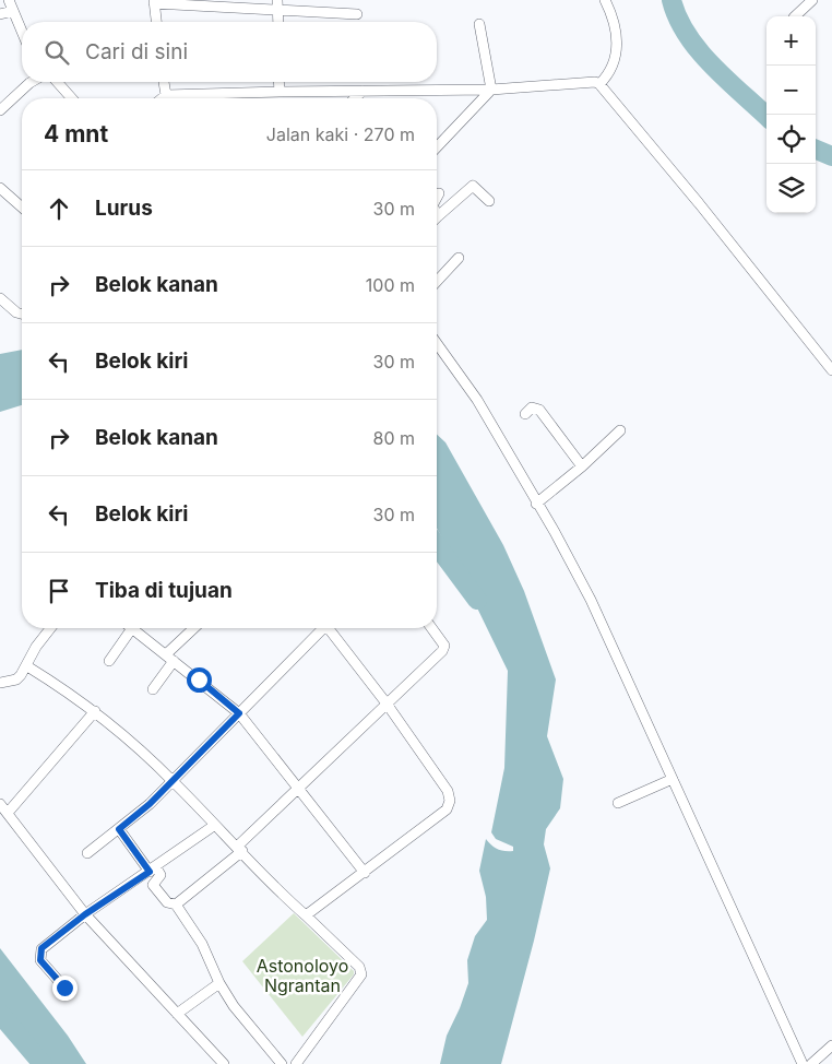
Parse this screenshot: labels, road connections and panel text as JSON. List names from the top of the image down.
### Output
{
  "parks": ["Astonoloyo Ngrantan"],
  "page": {
    "map_buttons": ["+", "−"],
    "search": "Cari di sini",
    "heading": ["4 mnt", "Jalan kaki · 270 m"],
    "list": [
      ["Lurus", "30 m"],
      ["Belok kanan", "100 m"],
      ["Belok kiri", "30 m"],
      ["Belok kanan", "80 m"],
      ["Belok kiri", "30 m"],
      "Tiba di tujuan"
    ]
  }
}
